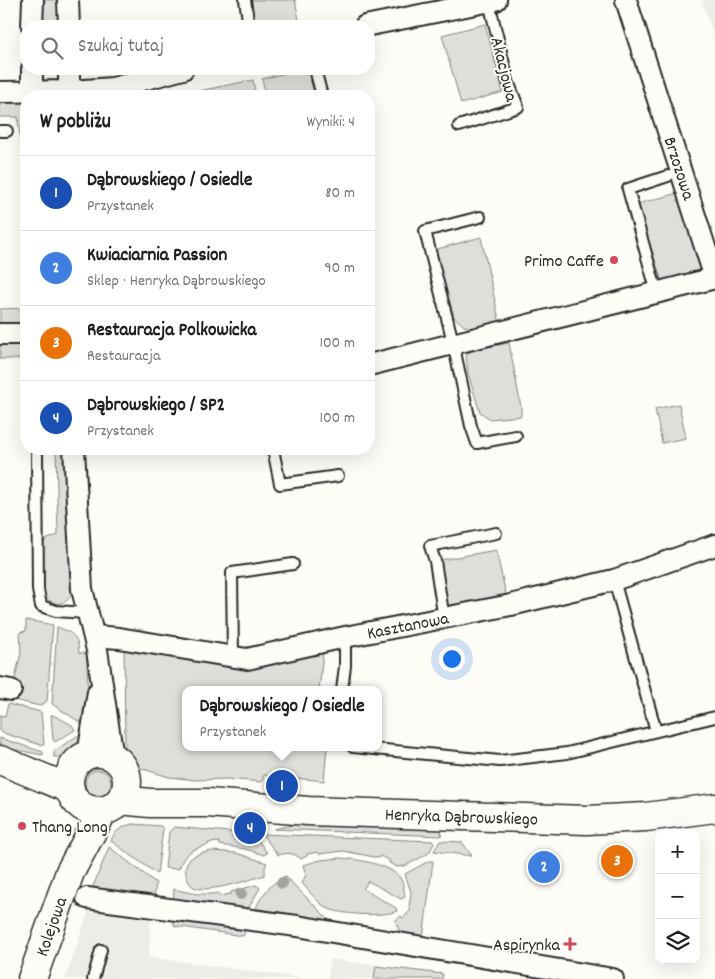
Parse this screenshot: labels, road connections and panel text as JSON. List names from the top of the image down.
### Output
{
  "streets": {
    "street": [
      "Akacjowa",
      "Brzozowa",
      "Kasztanowa",
      "Henryka Dąbrowskiego",
      "Kolejowa"
    ]
  },
  "crossings": [
    ["Henryka Dąbrowskiego", "Kolejowa"]
  ],
  "places": {
    "other": ["Primo Caffe", "Thang Long"],
    "health": ["Aspirynka"]
  },
  "page": {
    "search": "Szukaj tutaj",
    "heading": ["W pobliżu", "Wyniki: 4"],
    "list": [
      {
        "mark": "1",
        "name": "Dąbrowskiego / Osiedle",
        "note": "Przystanek",
        "value": "80 m"
      },
      {
        "mark": "2",
        "name": "Kwiaciarnia Passion",
        "note": "Sklep · Henryka Dąbrowskiego",
        "value": "90 m"
      },
      {
        "mark": "3",
        "name": "Restauracja Polkowicka",
        "note": "Restauracja",
        "value": "100 m"
      },
      {
        "mark": "4",
        "name": "Dąbrowskiego / SP2",
        "note": "Przystanek",
        "value": "100 m"
      }
    ],
    "popup": ["Dąbrowskiego / Osiedle", "Przystanek"],
    "pins": [
      "1",
      "4",
      "3",
      "2"
    ],
    "map_buttons": ["+", "−"]
  }
}
